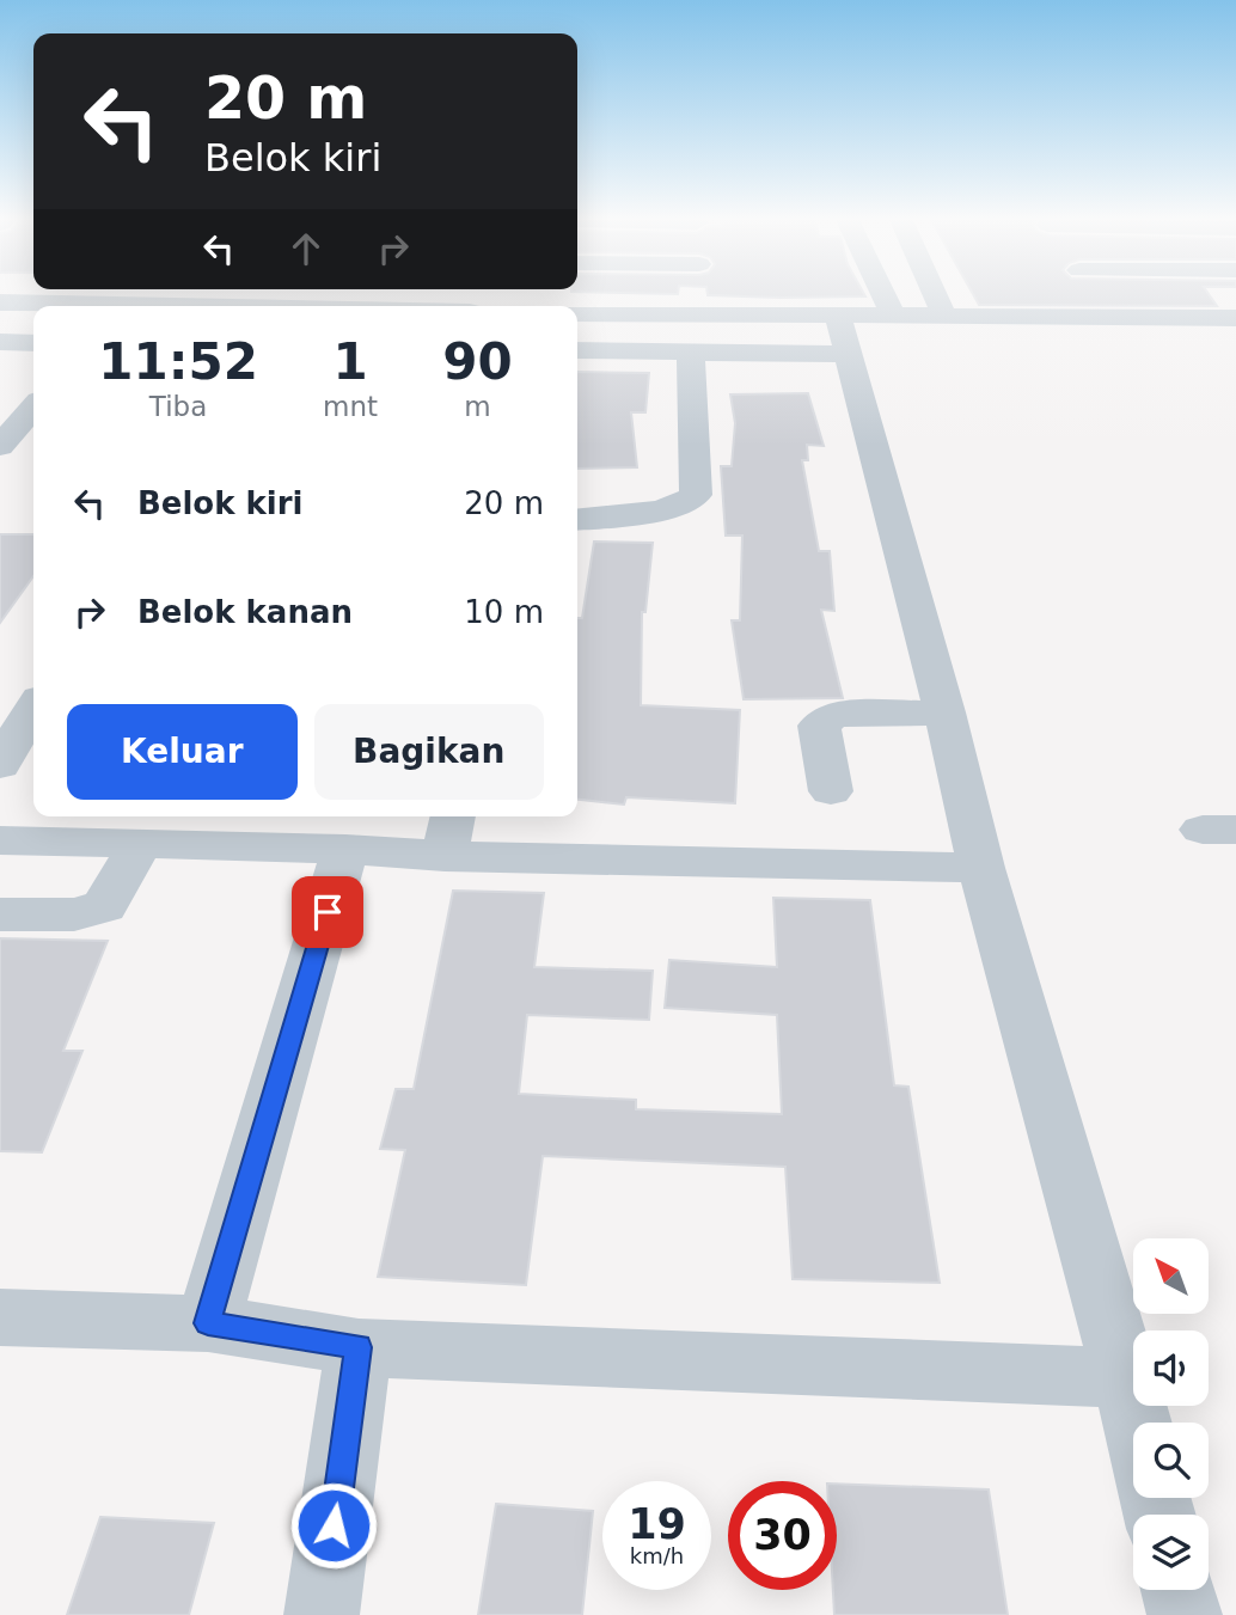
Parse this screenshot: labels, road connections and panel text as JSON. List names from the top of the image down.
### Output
{
  "north": "top left",
  "page": {
    "turn": ["20 m", "Belok kiri"],
    "eta": [
      "11:52",
      "Tiba",
      "1",
      "mnt",
      "90",
      "m"
    ],
    "list": [
      {
        "name": "Belok kiri",
        "value": "20 m"
      },
      {
        "name": "Belok kanan",
        "value": "10 m"
      }
    ],
    "buttons": ["Keluar", "Bagikan"],
    "speed": "19 km/h",
    "limit": "30"
  }
}
